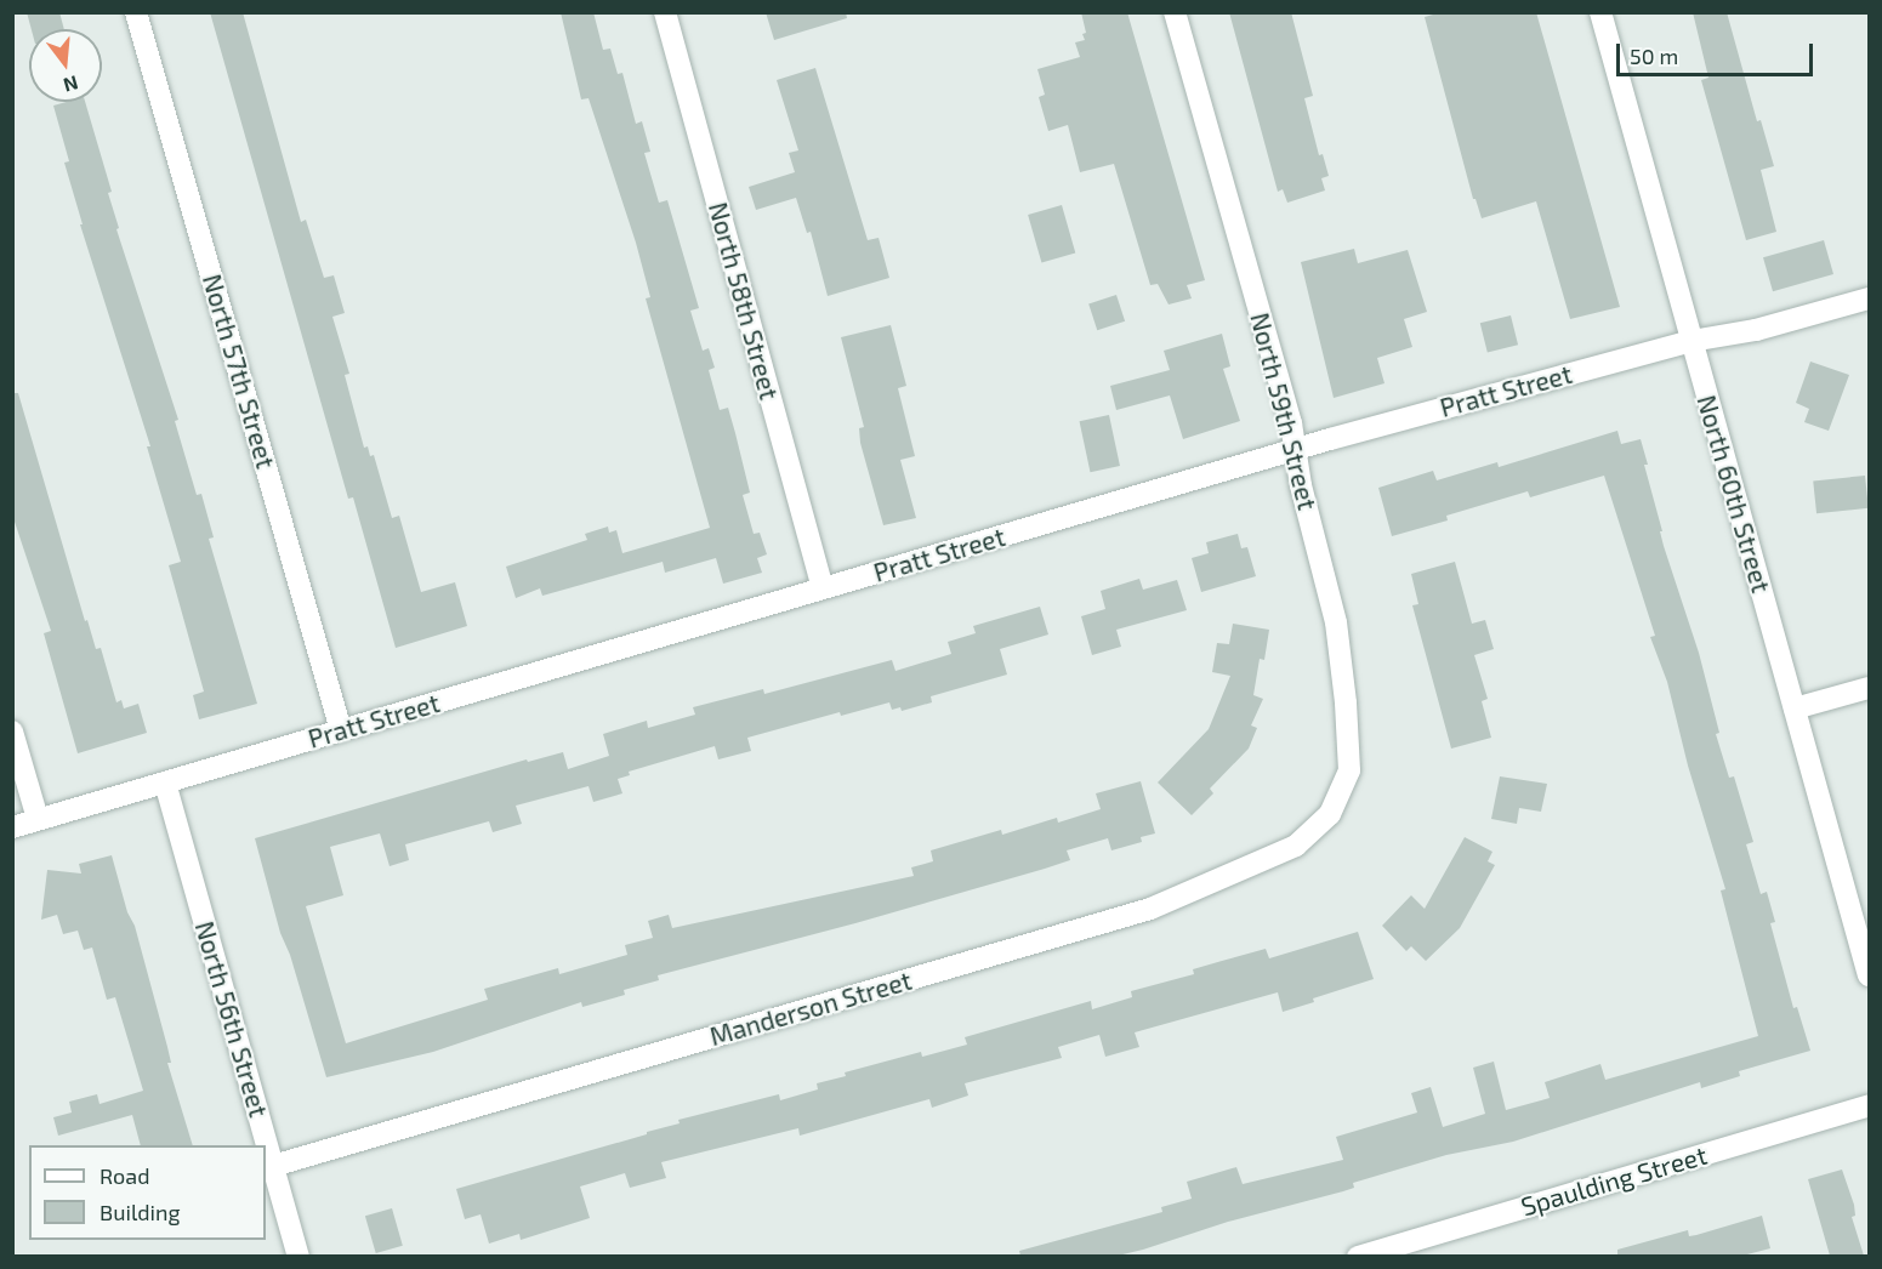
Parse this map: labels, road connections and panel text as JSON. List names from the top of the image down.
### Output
{
  "streets": {
    "street": [
      "North 58th Street",
      "North 57th Street",
      "Pratt Street",
      "North 59th Street",
      "North 60th Street",
      "Manderson Street",
      "North 56th Street",
      "Spaulding Street"
    ]
  },
  "crossings": [
    ["North 58th Street", "Pratt Street"],
    ["North 57th Street", "Pratt Street"],
    ["Pratt Street", "North 59th Street"],
    ["Pratt Street", "North 60th Street"],
    ["Pratt Street", "North 56th Street"],
    ["North 59th Street", "Manderson Street"],
    ["Manderson Street", "North 56th Street"]
  ],
  "legend": ["Road", "Building"],
  "scale_bar": "50 m",
  "north": "bottom"
}
